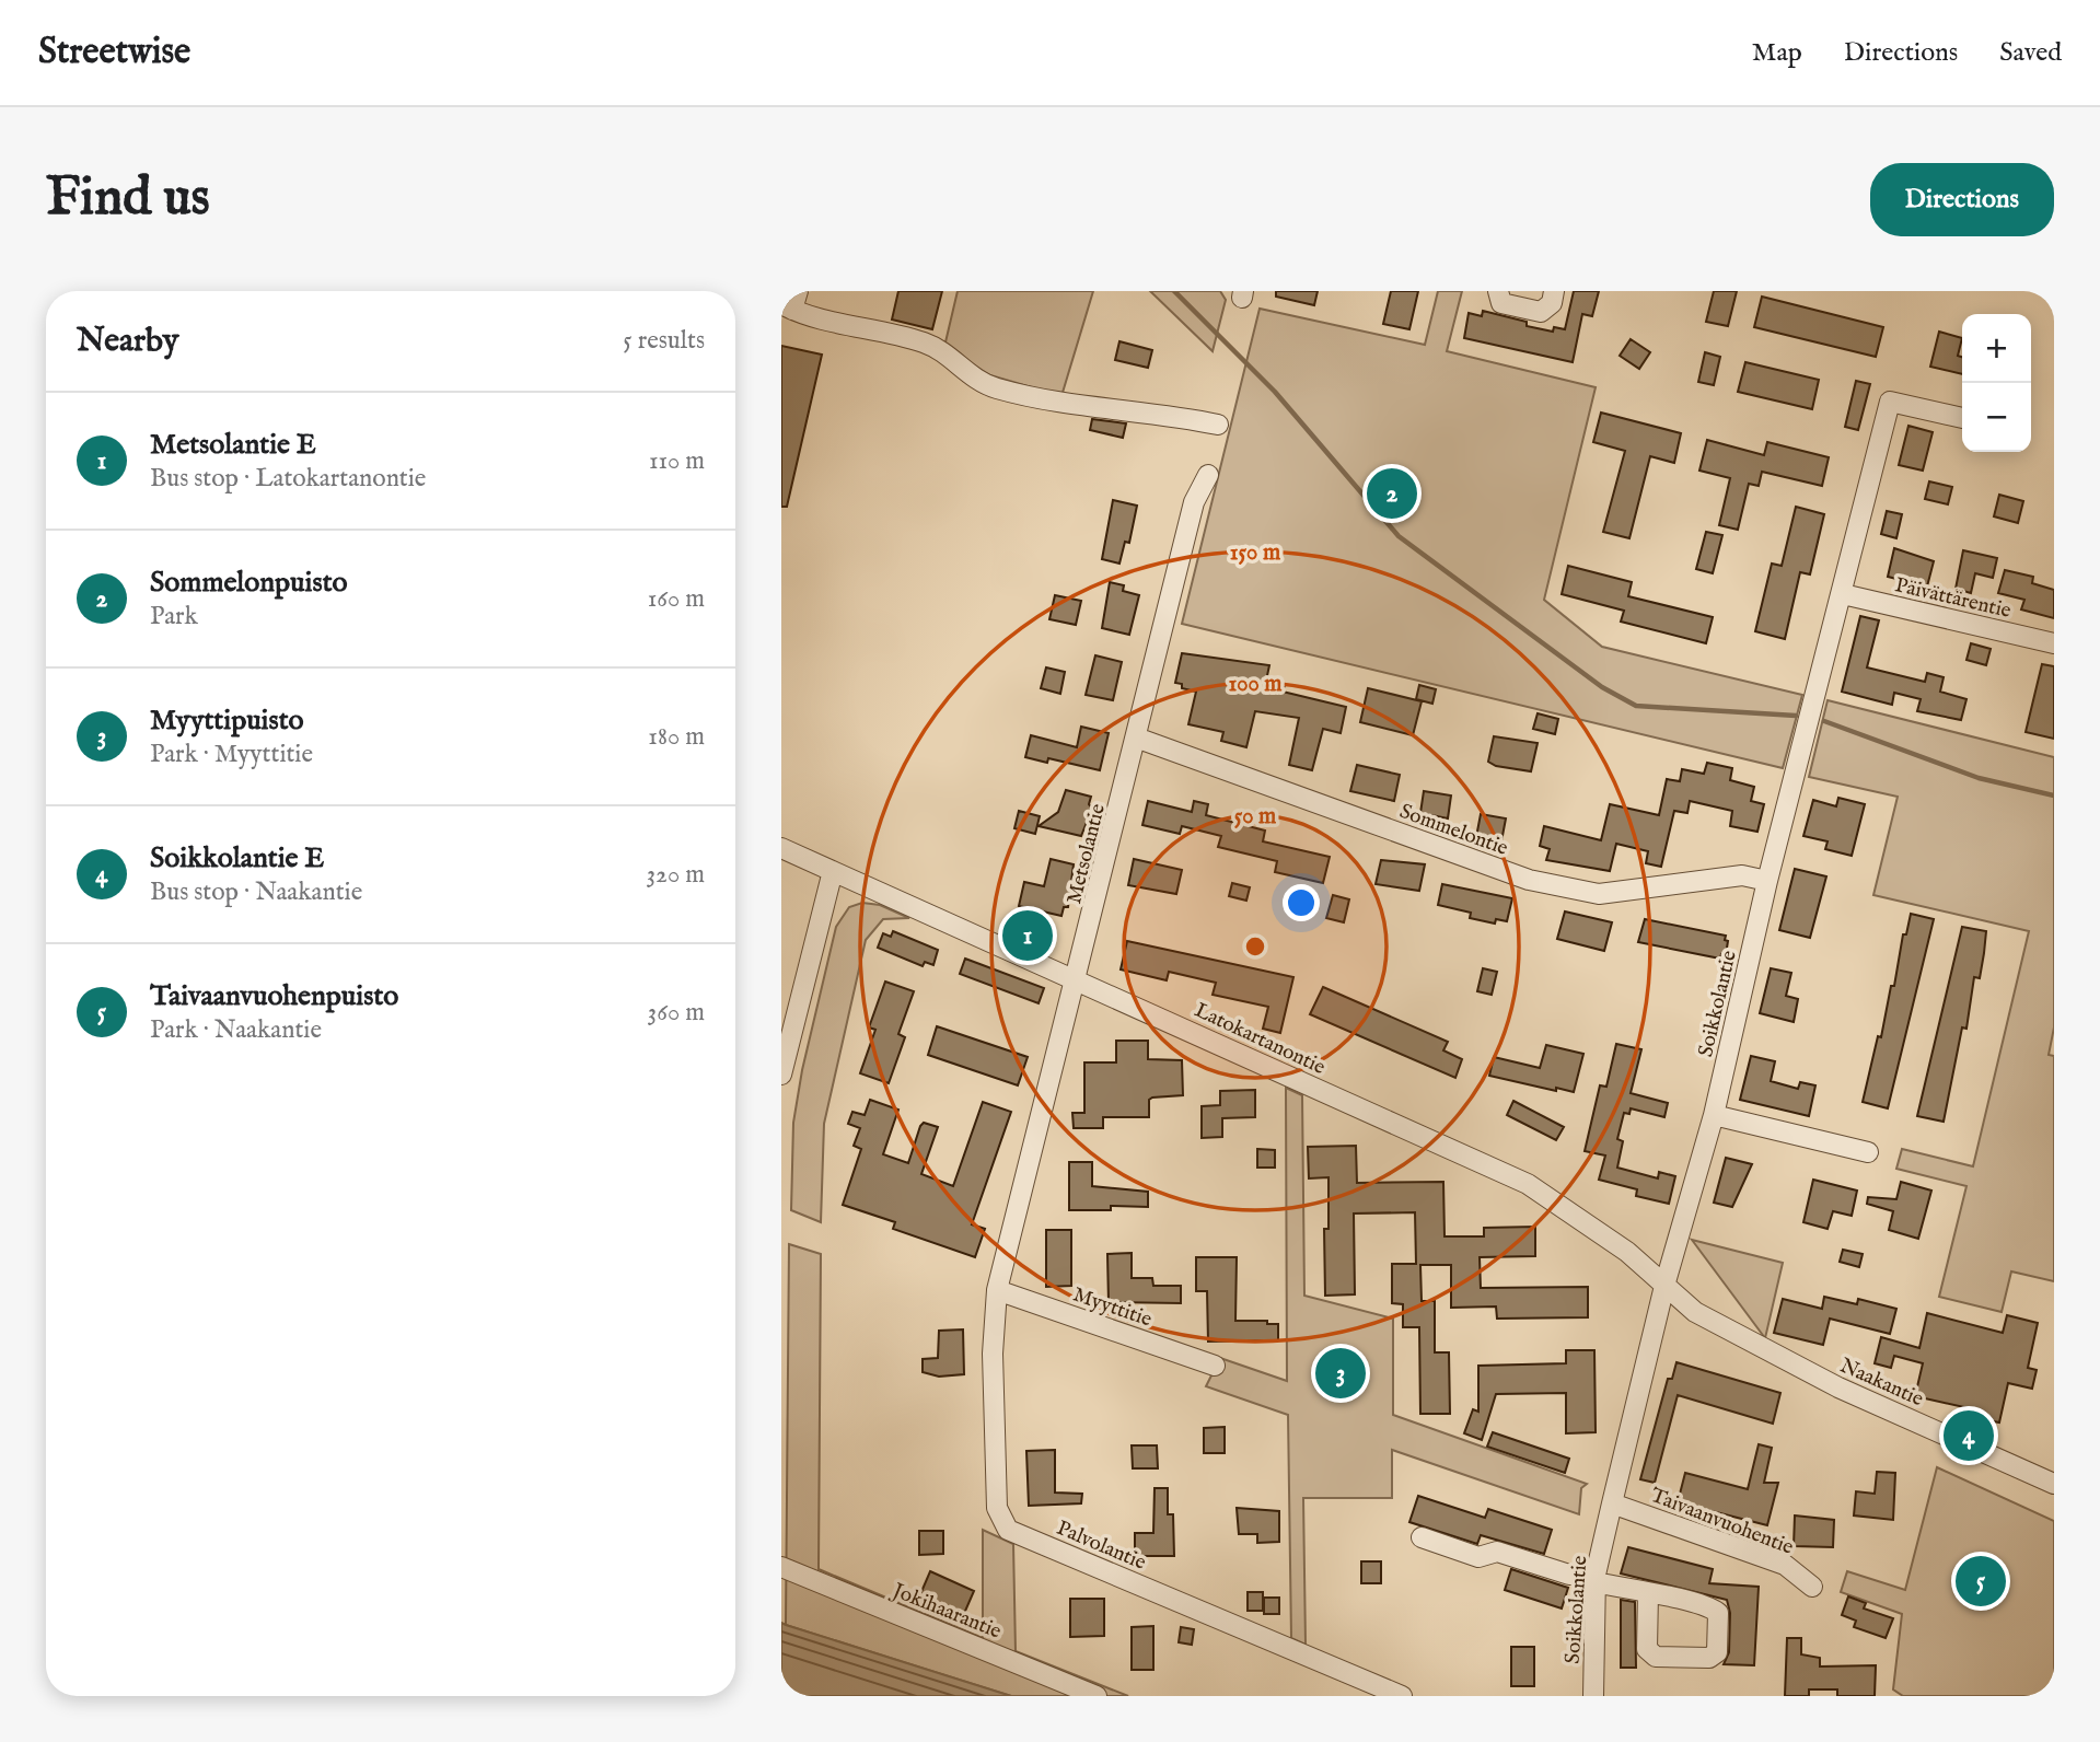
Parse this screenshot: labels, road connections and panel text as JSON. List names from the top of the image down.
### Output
{
  "streets": {
    "street": [
      "Päivättärentie",
      "Sommelontie",
      "Metsolantie",
      "Soikkolantie",
      "Latokartanontie",
      "Myyttitie",
      "Naakantie",
      "Taivaanvuohentie",
      "Palvolantie",
      "Jokihaarantie"
    ]
  },
  "crossings": [
    ["Päivättärentie", "Soikkolantie"],
    ["Sommelontie", "Metsolantie"],
    ["Sommelontie", "Soikkolantie"],
    ["Metsolantie", "Latokartanontie"],
    ["Metsolantie", "Myyttitie"],
    ["Metsolantie", "Palvolantie"],
    ["Soikkolantie", "Latokartanontie"],
    ["Soikkolantie", "Taivaanvuohentie"],
    ["Latokartanontie", "Naakantie"],
    ["Myyttitie", "Palvolantie"]
  ],
  "page": {
    "header": "Streetwise",
    "nav": ["Map", "Directions", "Saved"],
    "buttons": "Directions",
    "title": "Find us",
    "heading": ["Nearby", "5 results"],
    "map_buttons": ["+", "−"],
    "list": [
      {
        "mark": "1",
        "name": "Metsolantie E",
        "note": "Bus stop · Latokartanontie",
        "value": "110 m"
      },
      {
        "mark": "2",
        "name": "Sommelonpuisto",
        "note": "Park",
        "value": "160 m"
      },
      {
        "mark": "3",
        "name": "Myyttipuisto",
        "note": "Park · Myyttitie",
        "value": "180 m"
      },
      {
        "mark": "4",
        "name": "Soikkolantie E",
        "note": "Bus stop · Naakantie",
        "value": "320 m"
      },
      {
        "mark": "5",
        "name": "Taivaanvuohenpuisto",
        "note": "Park · Naakantie",
        "value": "360 m"
      }
    ],
    "pins": [
      "2",
      "1",
      "3",
      "4",
      "5"
    ]
  },
  "rings": ["150 m", "100 m", "50 m"]
}
